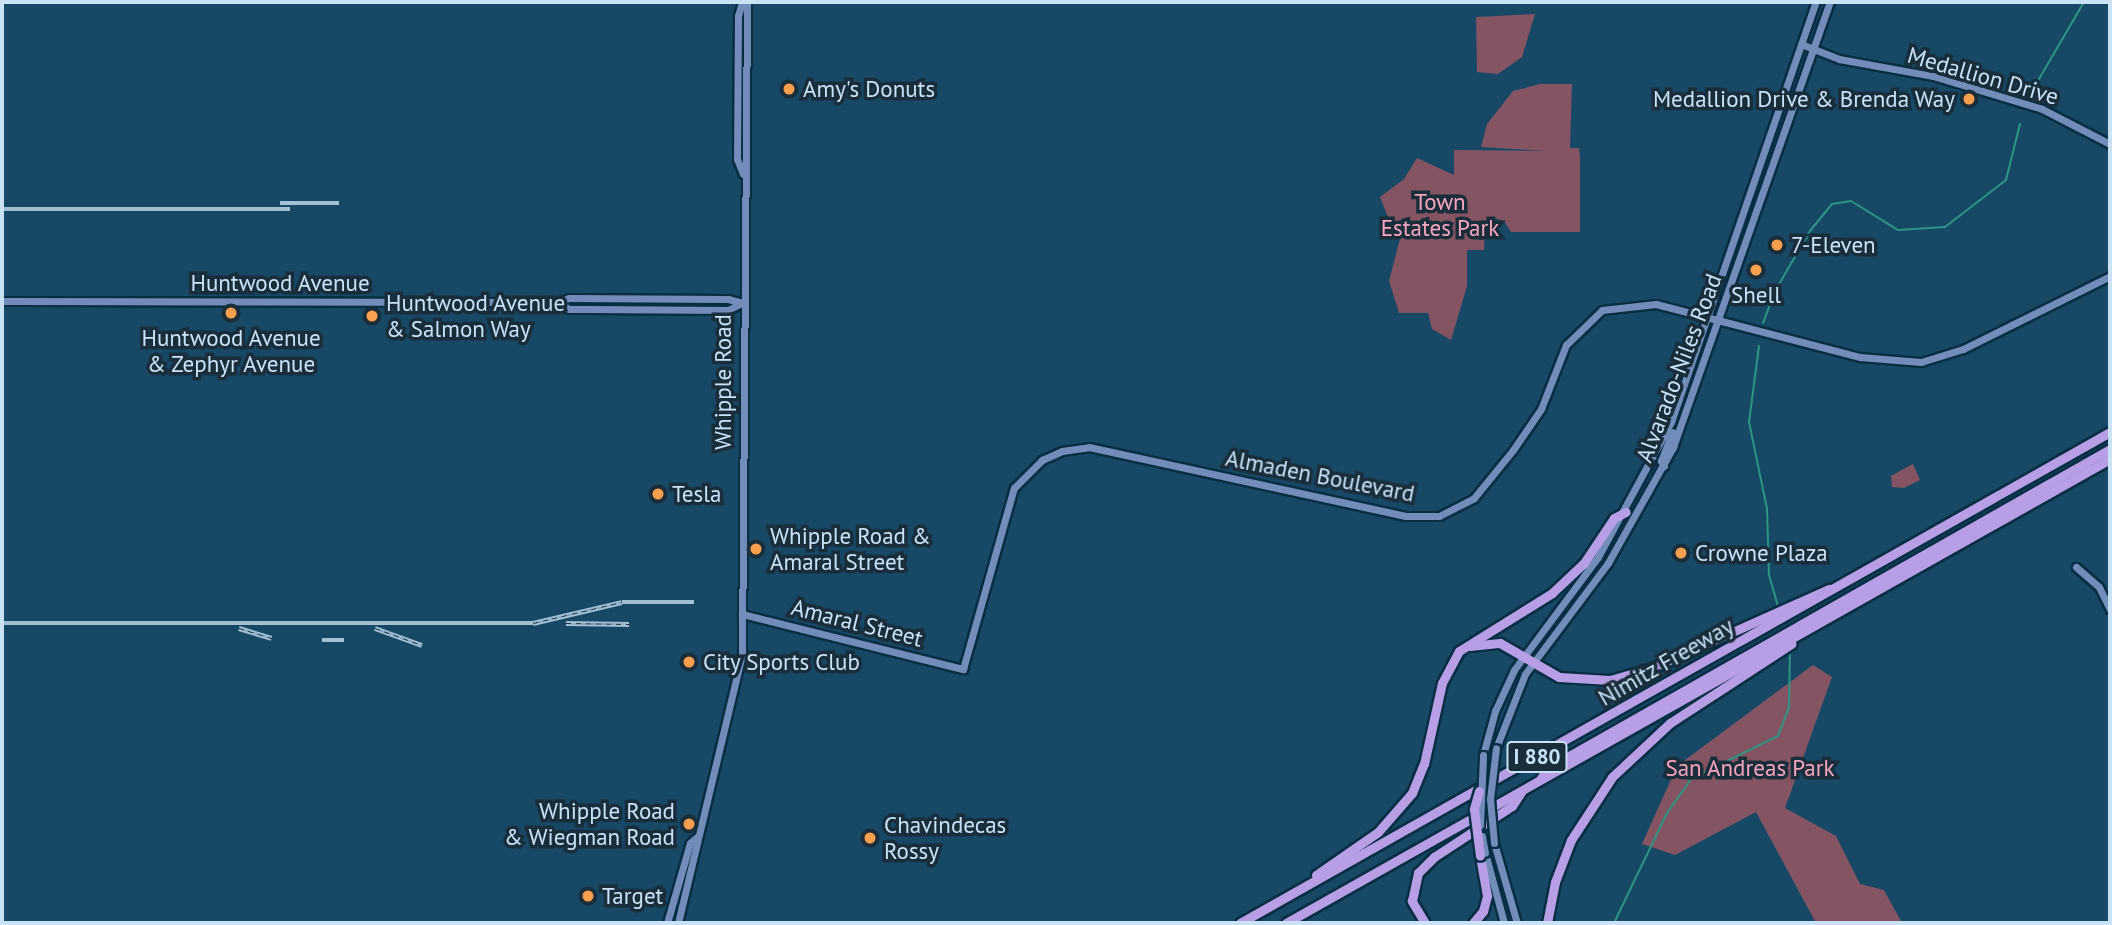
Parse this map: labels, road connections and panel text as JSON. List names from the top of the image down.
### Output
{
  "streets": {
    "highway": ["Nimitz Freeway", "I 880"],
    "main road": [
      "Medallion Drive",
      "Huntwood Avenue",
      "Alvarado-Niles Road",
      "Whipple Road",
      "Almaden Boulevard",
      "Amaral Street"
    ]
  },
  "crossings": [
    ["Medallion Drive", "Alvarado-Niles Road"],
    ["Huntwood Avenue", "Whipple Road"],
    ["Alvarado-Niles Road", "Almaden Boulevard"],
    ["Whipple Road", "Amaral Street"],
    ["Almaden Boulevard", "Amaral Street"],
    ["Nimitz Freeway", "I 880"]
  ],
  "parks": ["Town Estates Park", "San Andreas Park"],
  "places": [
    "Amy's Donuts",
    "Medallion Drive & Brenda Way",
    "7-Eleven",
    "Shell",
    "Huntwood Avenue & Zephyr Avenue",
    "Huntwood Avenue & Salmon Way",
    "Tesla",
    "Whipple Road & Amaral Street",
    "Crowne Plaza",
    "City Sports Club",
    "Whipple Road & Wiegman Road",
    "Chavindecas Rossy",
    "Target"
  ]
}
